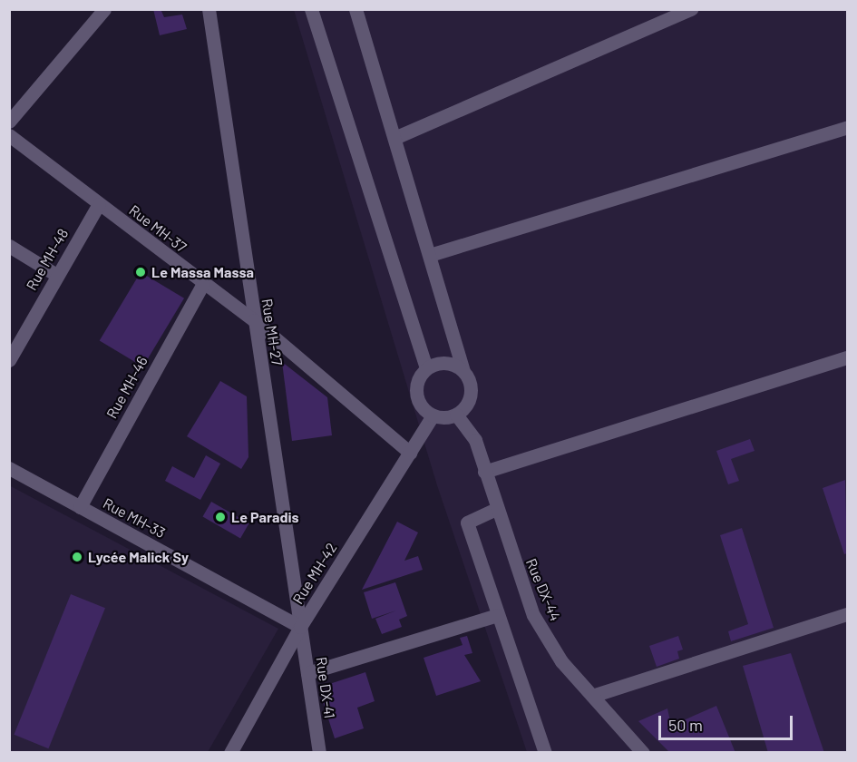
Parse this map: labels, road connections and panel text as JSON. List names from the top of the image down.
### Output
{
  "streets": {
    "street": [
      "Rue MH-37",
      "Rue MH-48",
      "Rue MH-27",
      "Rue MH-46",
      "Rue MH-33",
      "Rue MH-42",
      "Rue DX-44",
      "Rue DX-41"
    ]
  },
  "crossings": [
    ["Rue MH-37", "Rue MH-48"],
    ["Rue MH-37", "Rue MH-27"],
    ["Rue MH-37", "Rue MH-46"],
    ["Rue MH-37", "Rue MH-42"],
    ["Rue MH-27", "Rue MH-33"],
    ["Rue MH-27", "Rue MH-42"],
    ["Rue MH-27", "Rue DX-41"],
    ["Rue MH-46", "Rue MH-33"],
    ["Rue MH-33", "Rue MH-42"],
    ["Rue MH-33", "Rue DX-41"],
    ["Rue MH-42", "Rue DX-44"],
    ["Rue MH-42", "Rue DX-41"]
  ],
  "places": ["Le Massa Massa", "Le Paradis", "Lycée Malick Sy"],
  "scale_bar": "50 m"
}
